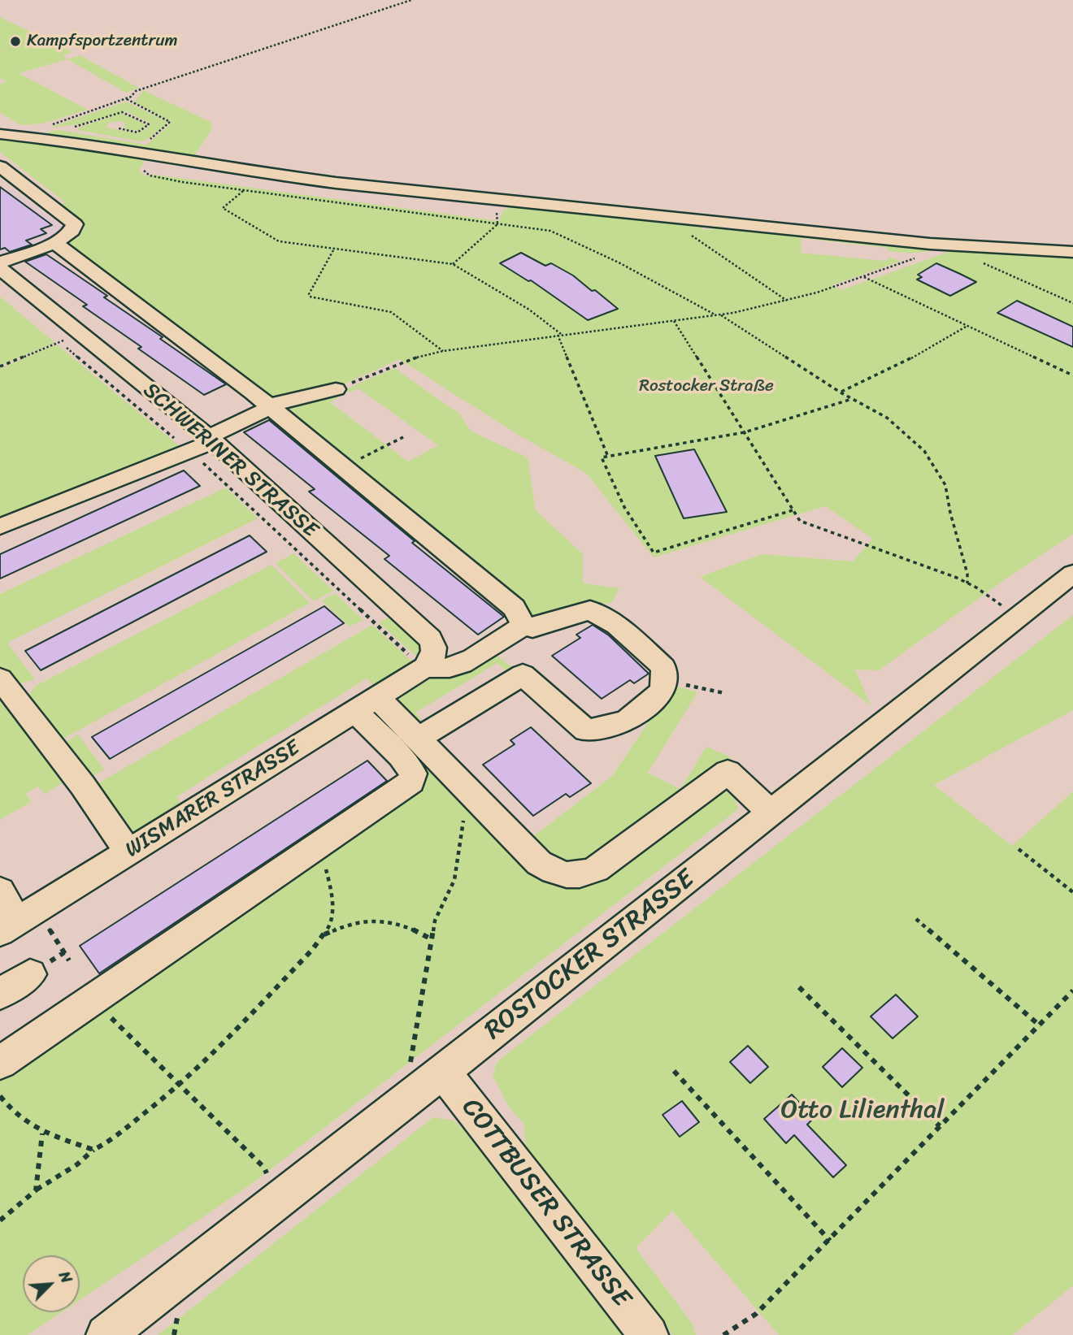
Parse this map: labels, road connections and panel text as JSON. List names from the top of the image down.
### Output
{
  "streets": {
    "street": [
      "SCHWERINER STRASSE",
      "WISMARER STRASSE",
      "ROSTOCKER STRASSE",
      "COTTBUSER STRASSE"
    ]
  },
  "crossings": [
    ["SCHWERINER STRASSE", "WISMARER STRASSE"],
    ["ROSTOCKER STRASSE", "COTTBUSER STRASSE"]
  ],
  "parks": ["Rostocker Straße", "Otto Lilienthal"],
  "places": ["Kampfsportzentrum"],
  "north": "top right"
}
